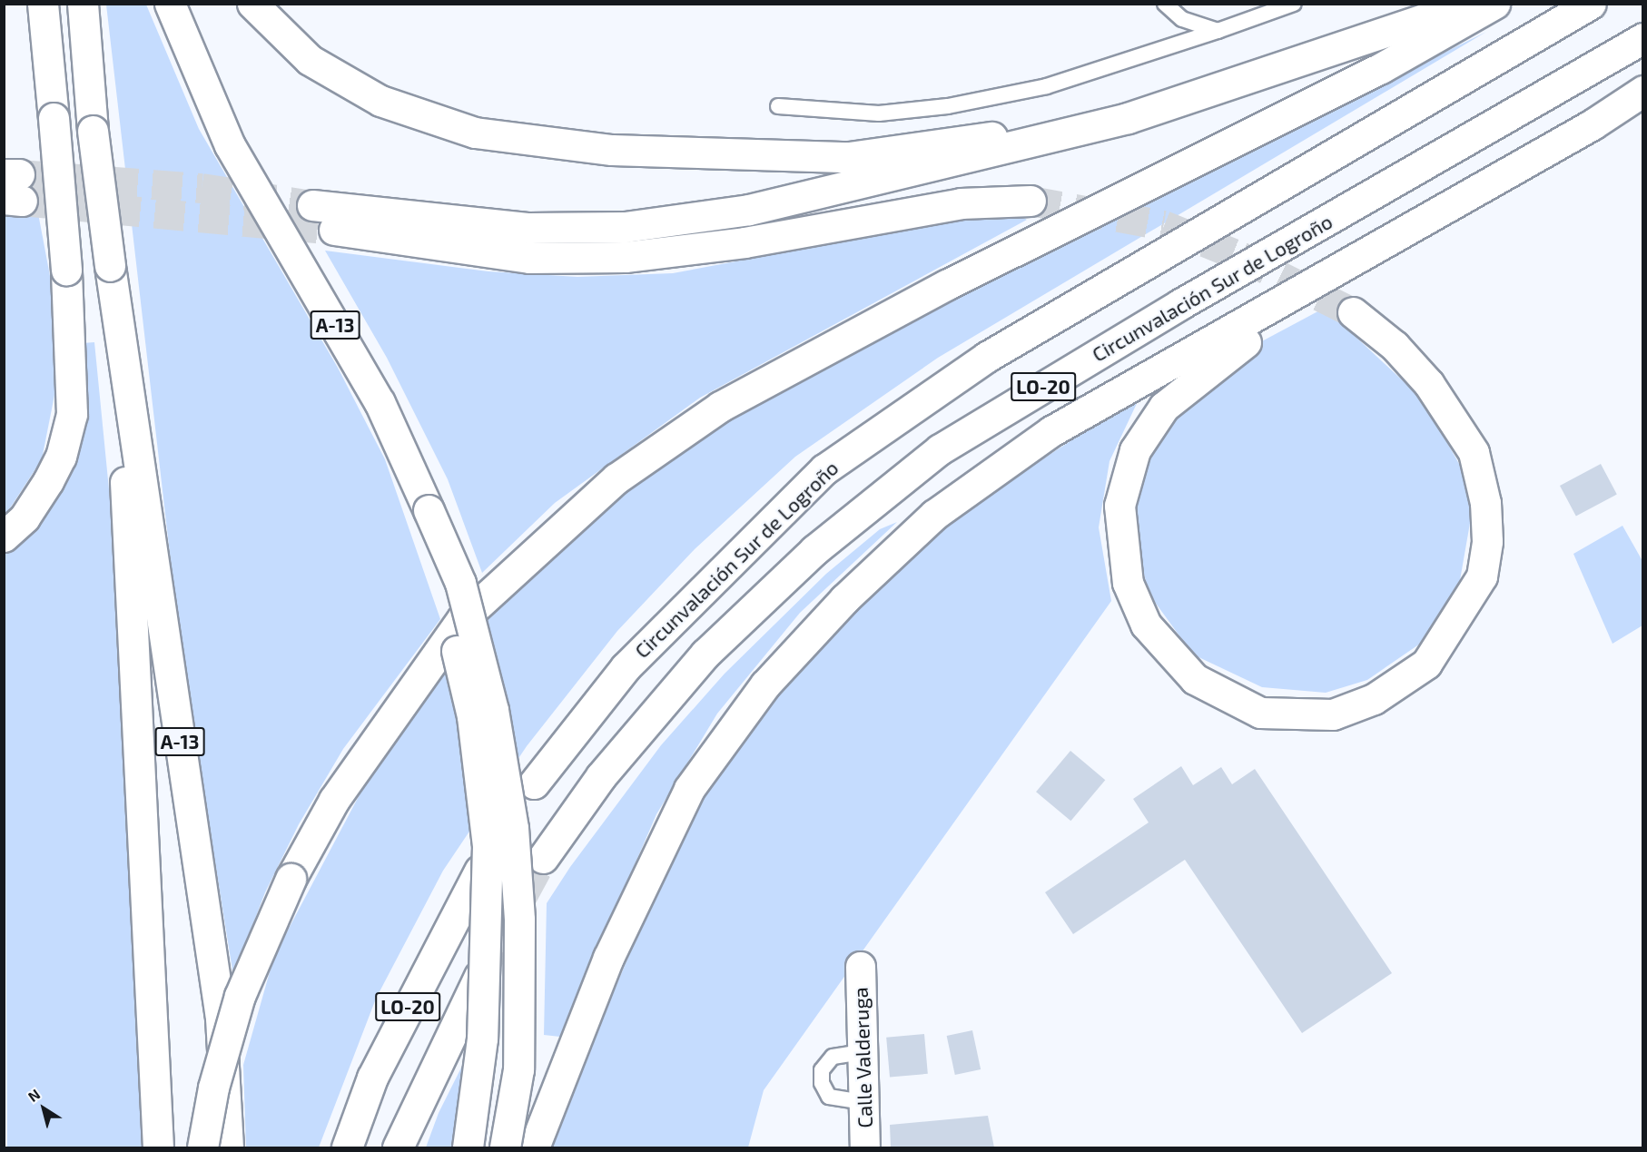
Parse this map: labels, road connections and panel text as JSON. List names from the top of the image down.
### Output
{
  "streets": {
    "highway": ["Circunvalación Sur de Logroño", "A-13", "LO-20"],
    "street": ["Calle Valderuga"]
  },
  "north": "top left"
}
